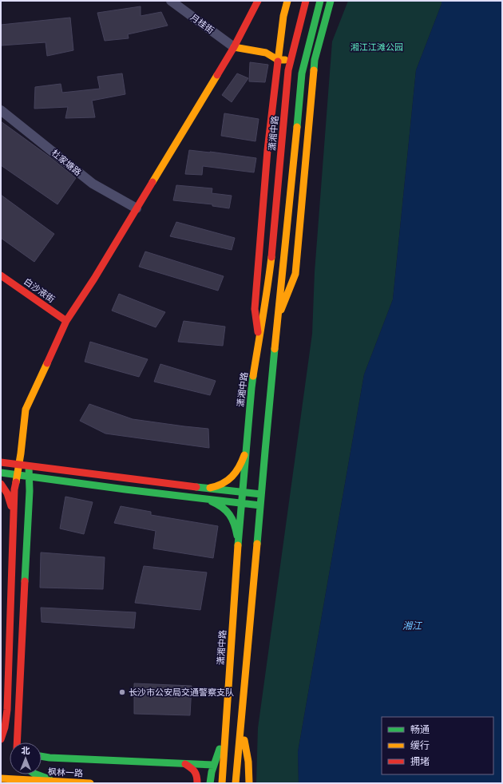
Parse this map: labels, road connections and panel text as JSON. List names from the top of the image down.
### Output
{
  "streets": {
    "main road": ["潇湘中路", "白沙液街", "枫林一路"],
    "street": ["月桂街", "杜家塘路"]
  },
  "water": ["湘江"],
  "parks": ["湘江江滩公园"],
  "places": ["长沙市公安局交通警察支队"],
  "legend": ["畅通", "缓行", "拥堵"],
  "north": "top"
}
